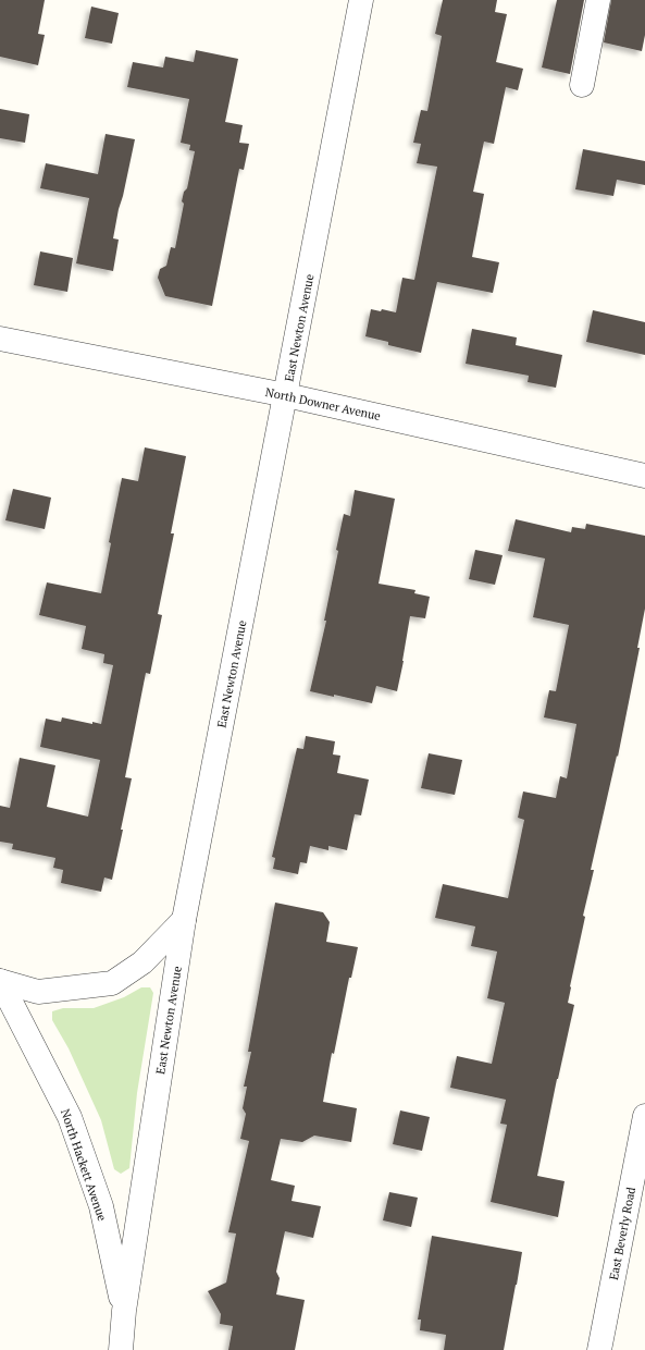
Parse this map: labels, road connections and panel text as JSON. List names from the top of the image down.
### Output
{
  "streets": {
    "street": [
      "East Newton Avenue",
      "North Downer Avenue",
      "North Hackett Avenue",
      "East Beverly Road"
    ]
  },
  "crossings": [
    ["East Newton Avenue", "North Downer Avenue"],
    ["East Newton Avenue", "North Hackett Avenue"]
  ]
}
